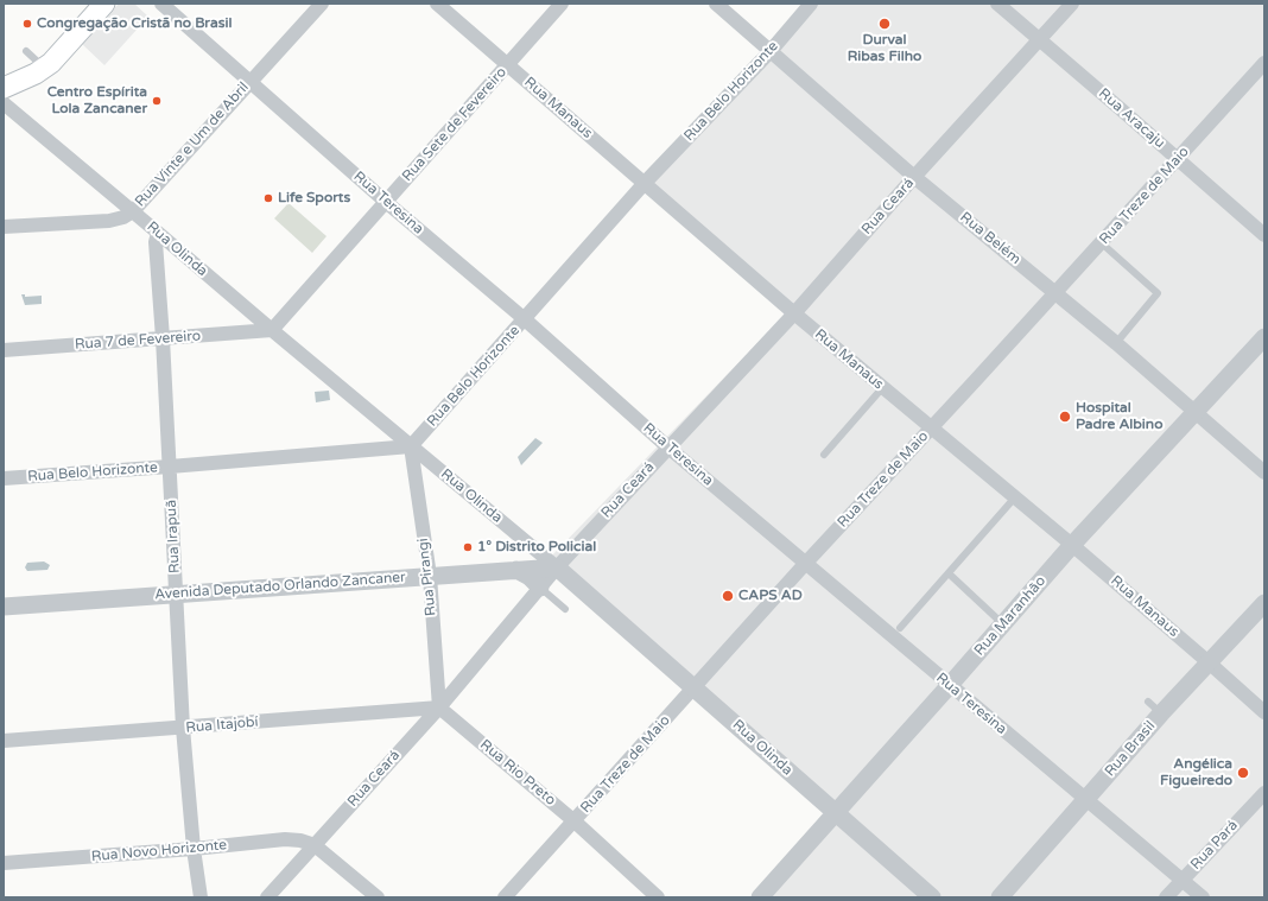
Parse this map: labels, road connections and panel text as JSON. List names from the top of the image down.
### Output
{
  "streets": {
    "street": [
      "Rua Belo Horizonte",
      "Rua Manaus",
      "Rua Aracaju",
      "Rua Sete de Fevereiro",
      "Rua Vinte e Um de Abril",
      "Rua Treze de Maio",
      "Rua Teresina",
      "Rua Ceará",
      "Rua Belém",
      "Rua Olinda",
      "Rua 7 de Fevereiro",
      "Rua Irapuã",
      "Rua Pirangi",
      "Avenida Deputado Orlando Zancaner",
      "Rua Maranhão",
      "Rua Itajobí",
      "Rua Brasil",
      "Rua Rio Preto",
      "Rua Pará",
      "Rua Novo Horizonte"
    ]
  },
  "crossings": [
    ["Rua Belo Horizonte", "Rua Manaus"],
    ["Rua Belo Horizonte", "Rua Teresina"],
    ["Rua Belo Horizonte", "Rua Belém"],
    ["Rua Belo Horizonte", "Rua Olinda"],
    ["Rua Belo Horizonte", "Rua Irapuã"],
    ["Rua Belo Horizonte", "Rua Pirangi"],
    ["Rua Manaus", "Rua Sete de Fevereiro"],
    ["Rua Manaus", "Rua Treze de Maio"],
    ["Rua Manaus", "Rua Ceará"],
    ["Rua Manaus", "Rua Maranhão"],
    ["Rua Manaus", "Rua Brasil"],
    ["Rua Aracaju", "Rua Treze de Maio"],
    ["Rua Aracaju", "Rua Ceará"],
    ["Rua Sete de Fevereiro", "Rua Teresina"],
    ["Rua Sete de Fevereiro", "Rua Olinda"],
    ["Rua Sete de Fevereiro", "Rua 7 de Fevereiro"],
    ["Rua Vinte e Um de Abril", "Rua Teresina"],
    ["Rua Vinte e Um de Abril", "Rua Olinda"],
    ["Rua Treze de Maio", "Rua Teresina"],
    ["Rua Treze de Maio", "Rua Belém"],
    ["Rua Treze de Maio", "Rua Olinda"],
    ["Rua Treze de Maio", "Rua Rio Preto"],
    ["Rua Teresina", "Rua Ceará"],
    ["Rua Teresina", "Rua Maranhão"],
    ["Rua Teresina", "Rua Brasil"],
    ["Rua Teresina", "Rua Pará"],
    ["Rua Ceará", "Rua Belém"],
    ["Rua Ceará", "Rua Olinda"],
    ["Rua Ceará", "Rua Pirangi"],
    ["Rua Ceará", "Avenida Deputado Orlando Zancaner"],
    ["Rua Ceará", "Rua Itajobí"],
    ["Rua Ceará", "Rua Rio Preto"],
    ["Rua Ceará", "Rua Novo Horizonte"],
    ["Rua Belém", "Rua Maranhão"],
    ["Rua Olinda", "Rua 7 de Fevereiro"],
    ["Rua Olinda", "Rua Irapuã"],
    ["Rua Olinda", "Rua Pirangi"],
    ["Rua Olinda", "Avenida Deputado Orlando Zancaner"],
    ["Rua Olinda", "Rua Maranhão"],
    ["Rua 7 de Fevereiro", "Rua Irapuã"],
    ["Rua Irapuã", "Avenida Deputado Orlando Zancaner"],
    ["Rua Irapuã", "Rua Itajobí"],
    ["Rua Irapuã", "Rua Novo Horizonte"],
    ["Rua Pirangi", "Avenida Deputado Orlando Zancaner"],
    ["Rua Pirangi", "Rua Itajobí"],
    ["Rua Pirangi", "Rua Rio Preto"],
    ["Rua Itajobí", "Rua Rio Preto"]
  ],
  "places": [
    "Congregação Cristã no Brasil",
    "Durval Ribas Filho",
    "Centro Espírita Lola Zancaner",
    "Life Sports",
    "Hospital Padre Albino",
    "1° Distrito Policial",
    "CAPS AD",
    "Angélica Figueiredo"
  ]
}
